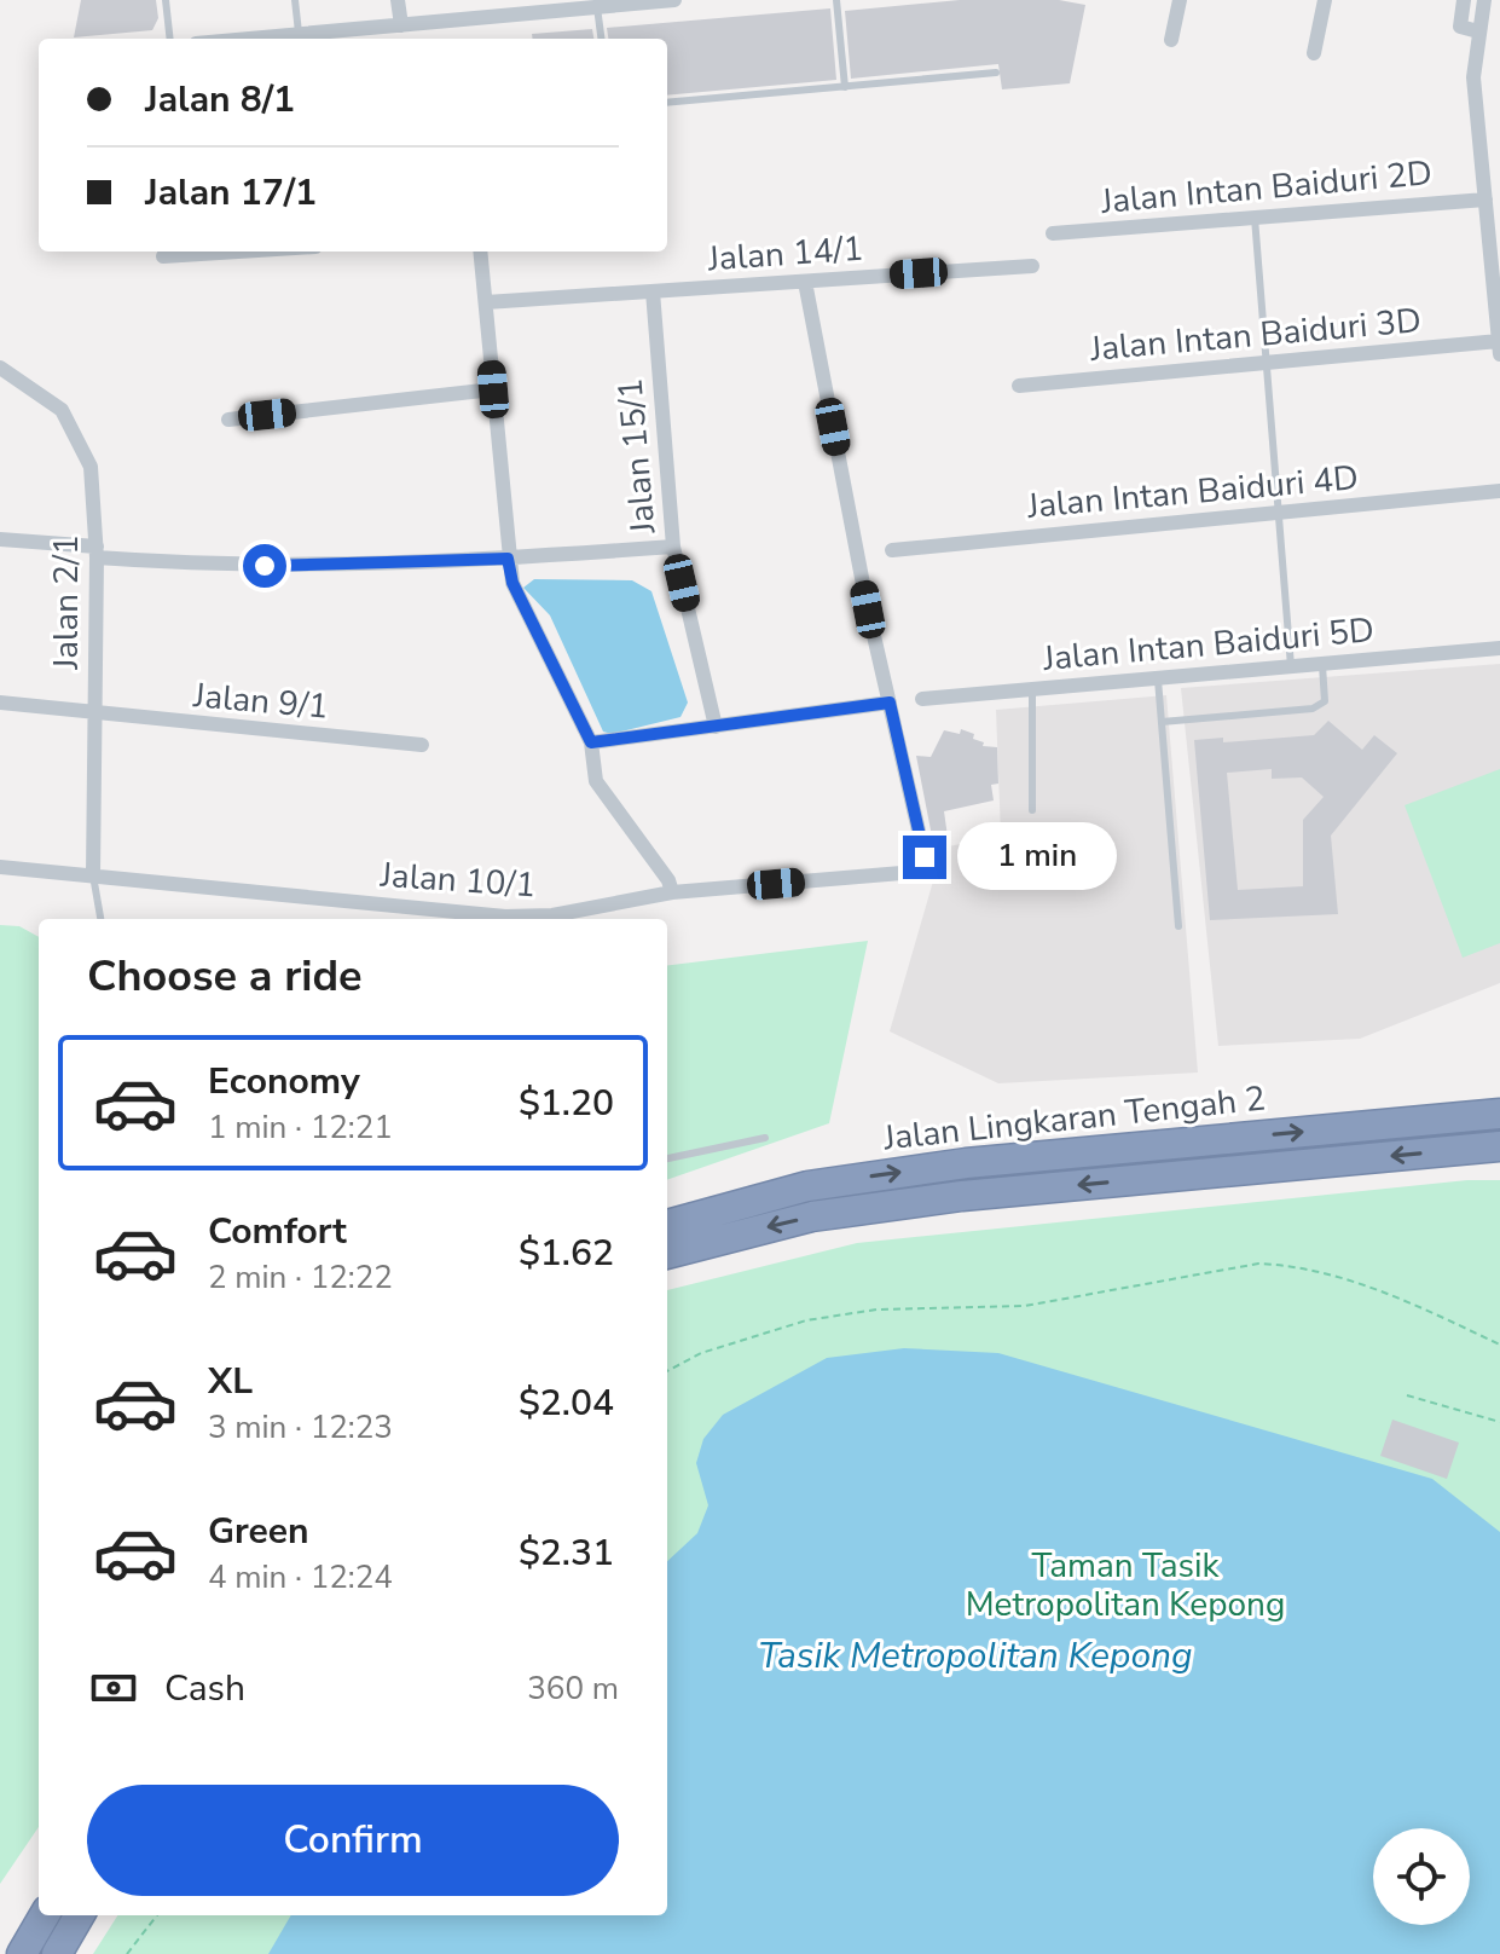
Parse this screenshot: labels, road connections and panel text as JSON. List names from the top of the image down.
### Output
{
  "streets": {
    "highway": ["Jalan Lingkaran Tengah 2"],
    "street": [
      "Jalan Intan Baiduri 2D",
      "Jalan 14/1",
      "Jalan Intan Baiduri 3D",
      "Jalan 15/1",
      "Jalan Intan Baiduri 4D",
      "Jalan 2/1",
      "Jalan Intan Baiduri 5D",
      "Jalan 9/1",
      "Jalan 10/1"
    ]
  },
  "crossings": [
    ["Jalan 14/1", "Jalan 15/1"],
    ["Jalan 2/1", "Jalan 9/1"],
    ["Jalan 2/1", "Jalan 10/1"]
  ],
  "water": ["Tasik Metropolitan Kepong"],
  "parks": ["Taman Tasik Metropolitan Kepong"],
  "page": {
    "banner": ["Jalan 8/1", "Jalan 17/1"],
    "bubble": "1 min",
    "heading": "Choose a ride",
    "list": [
      {
        "name": "Economy",
        "note": "1 min · 12:21",
        "value": "$1.20"
      },
      {
        "name": "Comfort",
        "note": "2 min · 12:22",
        "value": "$1.62"
      },
      {
        "name": "XL",
        "note": "3 min · 12:23",
        "value": "$2.04"
      },
      {
        "name": "Green",
        "note": "4 min · 12:24",
        "value": "$2.31"
      }
    ],
    "pay": ["Cash", "360 m"],
    "buttons": "Confirm"
  }
}
